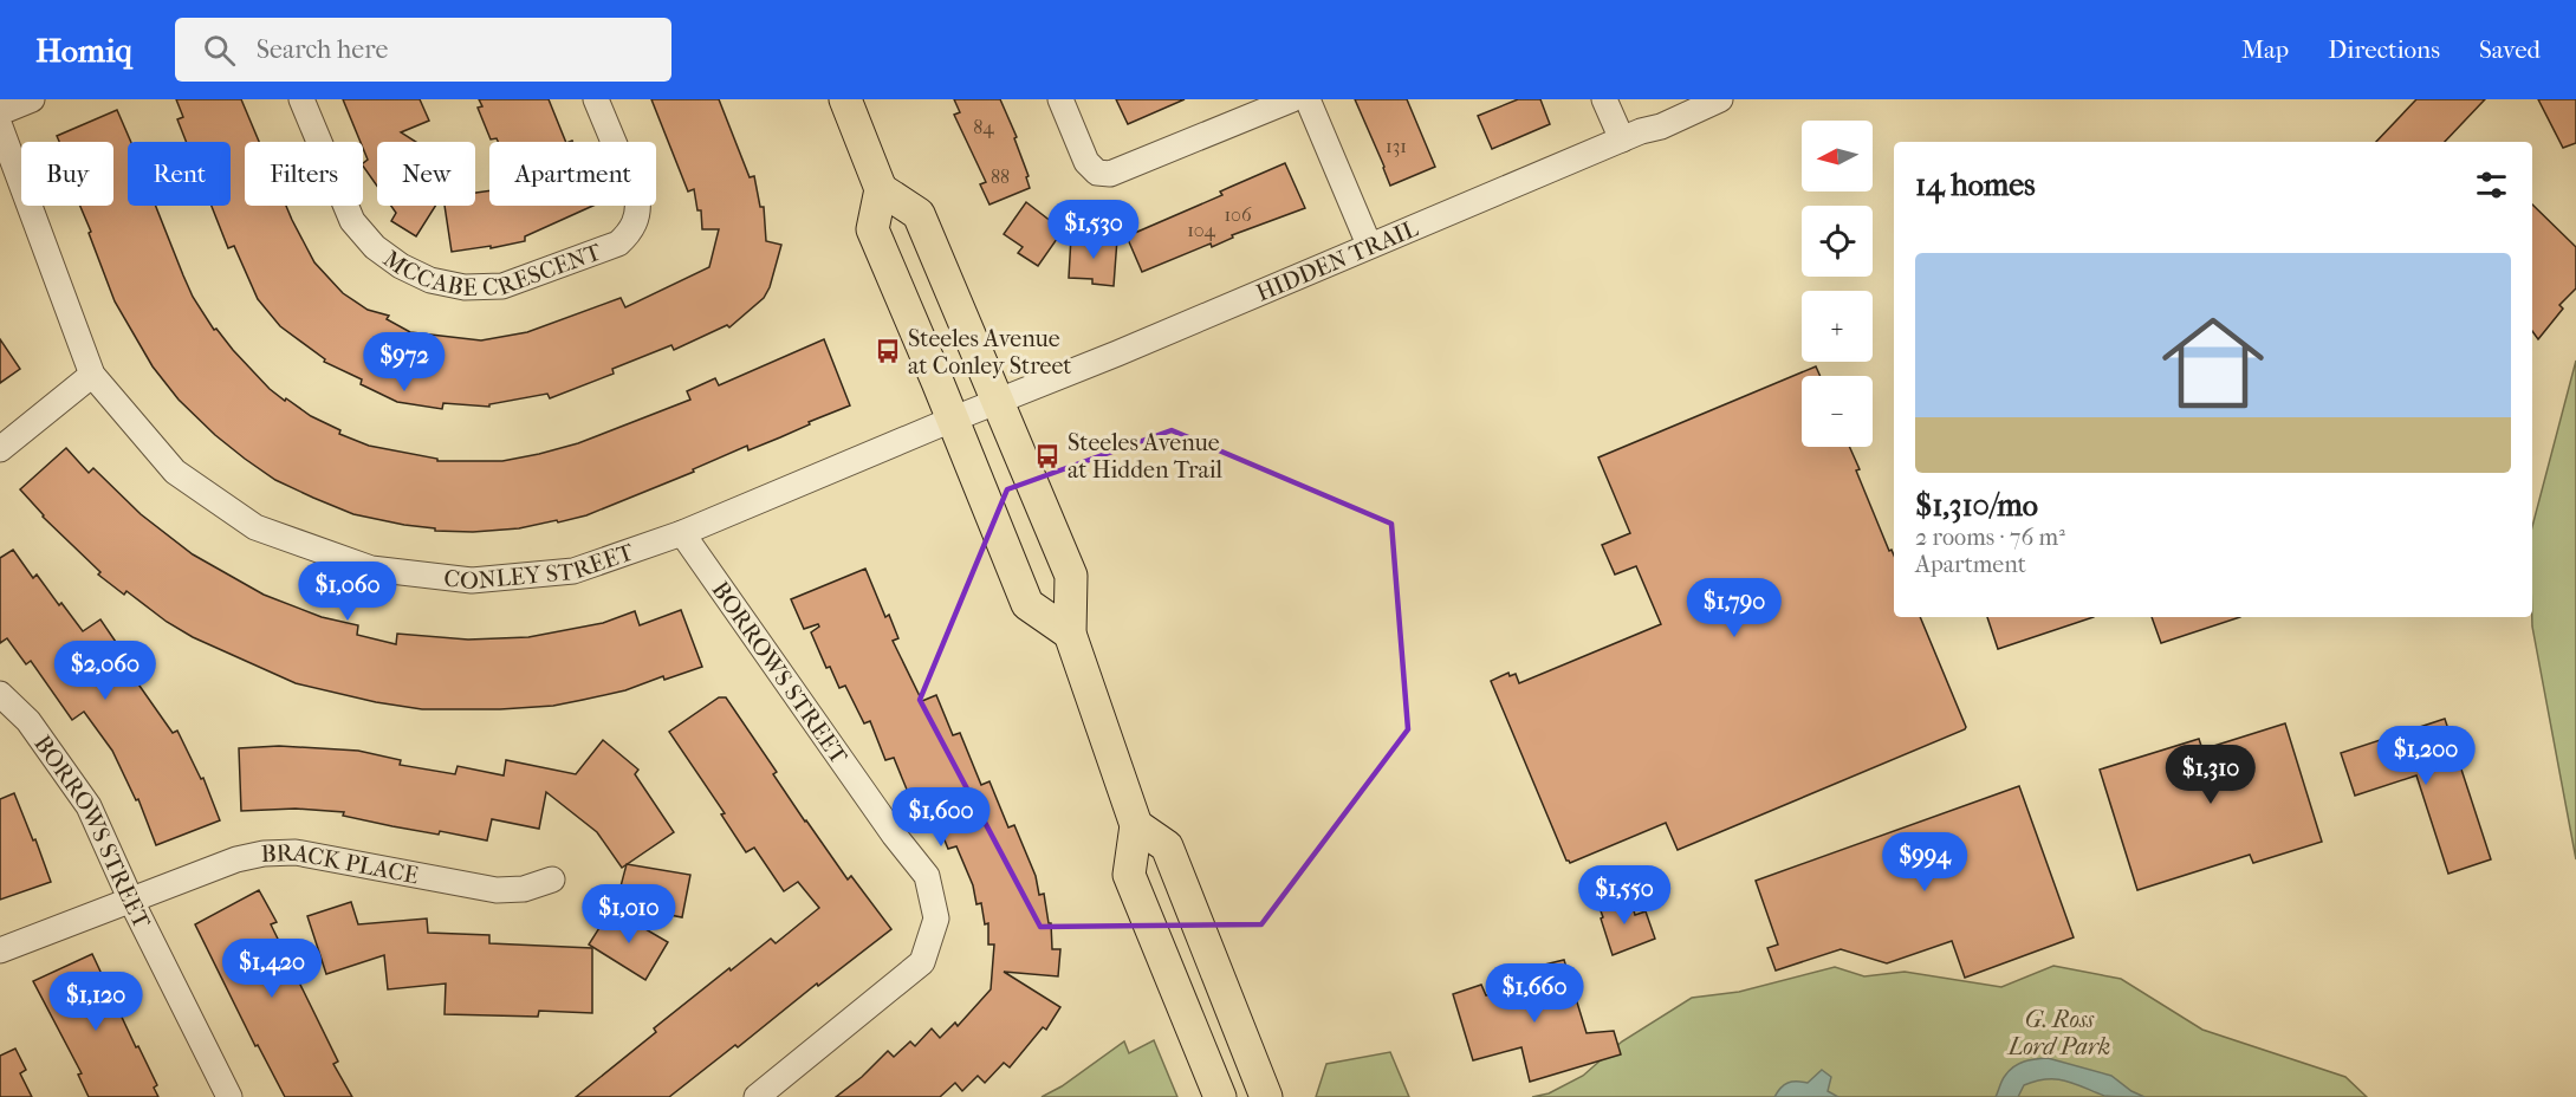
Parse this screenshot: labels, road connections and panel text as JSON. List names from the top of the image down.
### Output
{
  "streets": {
    "street": [
      "MCCABE CRESCENT",
      "HIDDEN TRAIL",
      "CONLEY STREET",
      "BORROWS STREET",
      "BRACK PLACE"
    ]
  },
  "crossings": [
    ["HIDDEN TRAIL", "CONLEY STREET"],
    ["CONLEY STREET", "BORROWS STREET"],
    ["BORROWS STREET", "BRACK PLACE"]
  ],
  "parks": ["G. Ross Lord Park"],
  "places": {
    "bus stop": ["Steeles Avenue at Conley Street", "Steeles Avenue at Hidden Trail"]
  },
  "house_numbers": [
    "84",
    "131",
    "88",
    "106",
    "104"
  ],
  "north": "left",
  "page": {
    "header": "Homiq",
    "search": "Search here",
    "nav": ["Map", "Directions", "Saved"],
    "map_buttons": ["+", "−"],
    "chip": [
      "Buy",
      "Rent",
      "Filters",
      "New",
      "Apartment"
    ],
    "heading": "14 homes",
    "price": [
      "$1,530",
      "$972",
      "$1,060",
      "$1,790",
      "$2,060",
      "$1,200",
      "$1,310",
      "$1,600",
      "$994",
      "$1,550",
      "$1,010",
      "$1,420",
      "$1,660",
      "$1,120"
    ],
    "list": [
      {
        "name": "$1,310/mo",
        "note": "2 rooms · 76 m² · Apartment"
      }
    ]
  }
}
